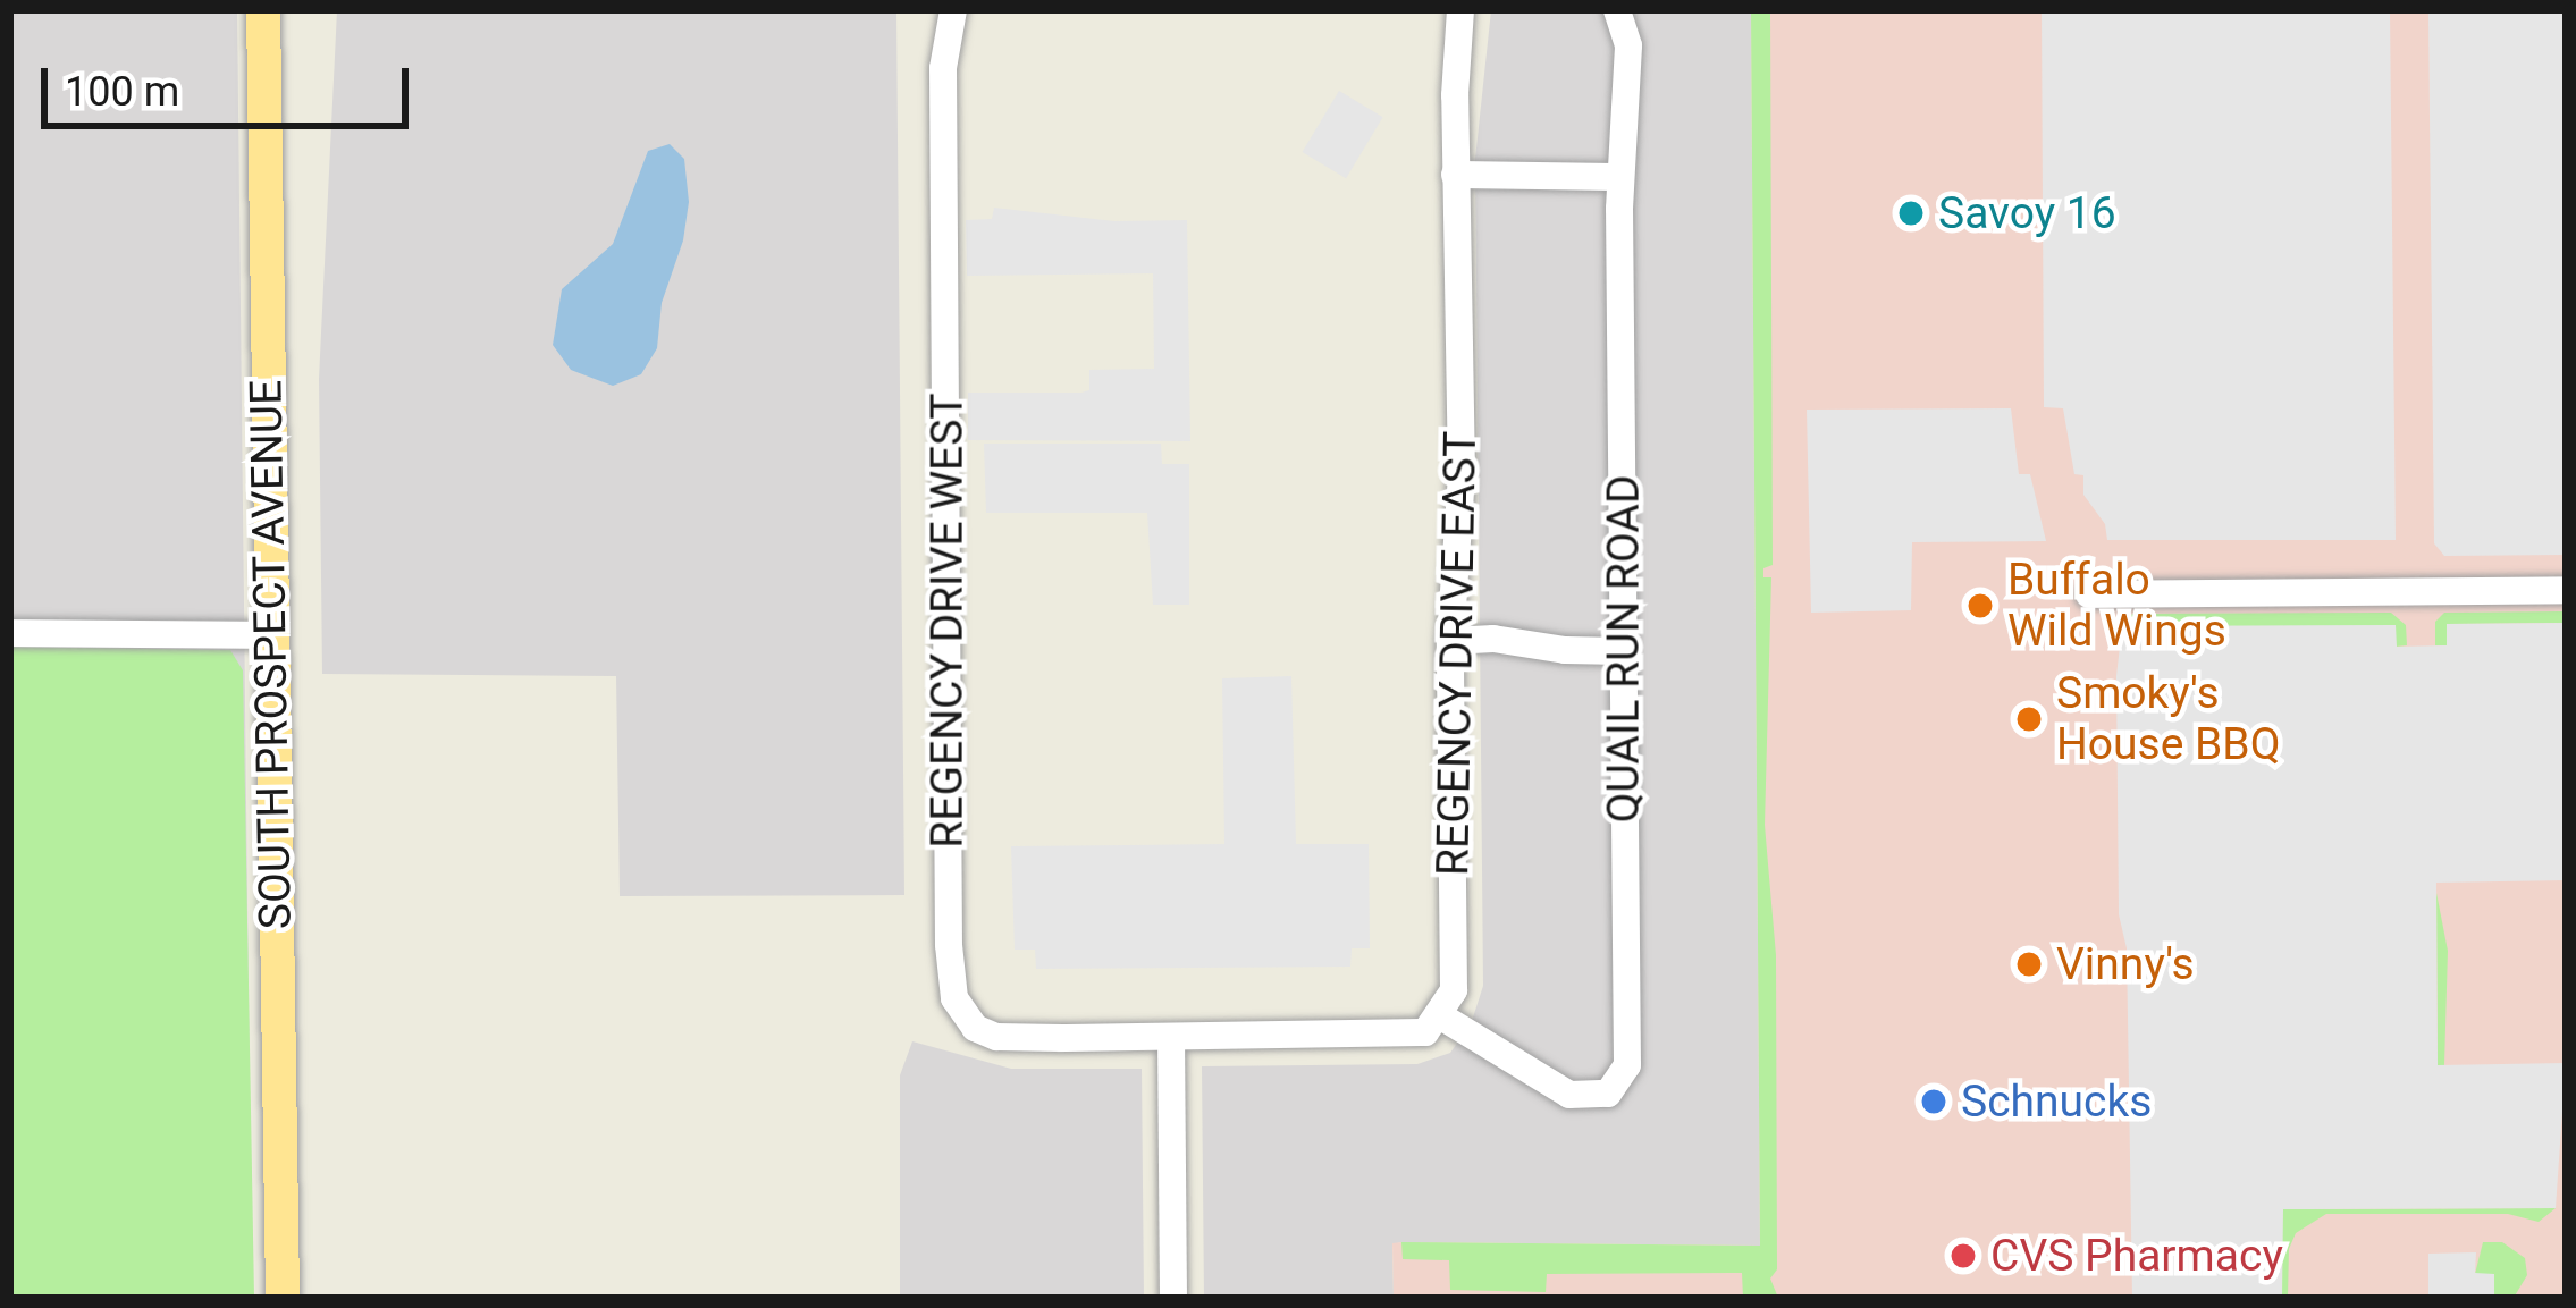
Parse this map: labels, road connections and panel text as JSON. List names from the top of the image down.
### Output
{
  "streets": {
    "main road": ["SOUTH PROSPECT AVENUE"],
    "street": ["REGENCY DRIVE WEST", "QUAIL RUN ROAD", "REGENCY DRIVE EAST"]
  },
  "crossings": [
    ["QUAIL RUN ROAD", "REGENCY DRIVE EAST"]
  ],
  "places": [
    "Savoy 16",
    "Buffalo Wild Wings",
    "Smoky's House BBQ",
    "Vinny's",
    "Schnucks",
    "CVS Pharmacy"
  ],
  "scale_bar": "100 m"
}
